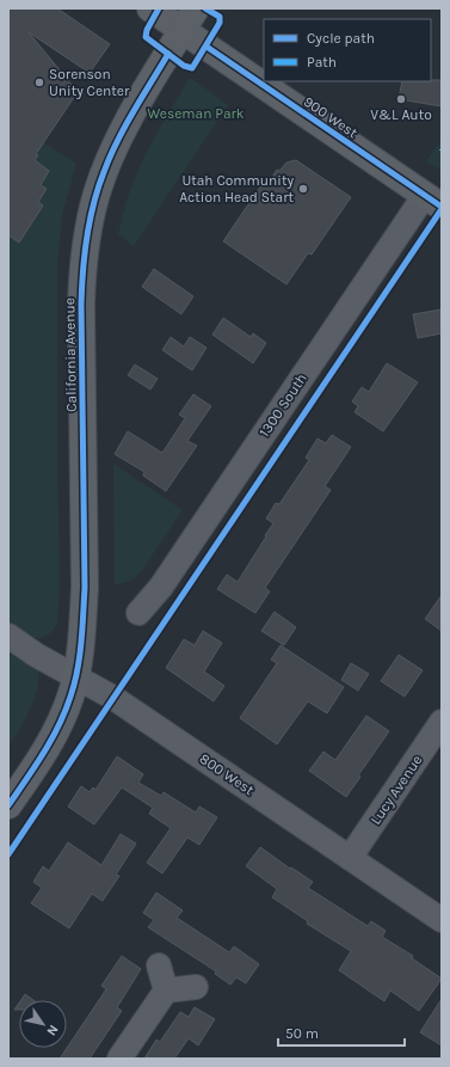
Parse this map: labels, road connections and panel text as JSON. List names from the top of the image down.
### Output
{
  "streets": {
    "main road": ["900 West", "California Avenue"],
    "street": ["1300 South", "800 West", "Lucy Avenue"]
  },
  "crossings": [
    ["900 West", "California Avenue"],
    ["900 West", "1300 South"],
    ["California Avenue", "800 West"],
    ["800 West", "Lucy Avenue"]
  ],
  "parks": ["Weseman Park"],
  "places": ["Sorenson Unity Center", "V&L Auto", "Utah Community Action Head Start"],
  "legend": ["Cycle path", "Path"],
  "scale_bar": "50 m",
  "north": "bottom right"
}
